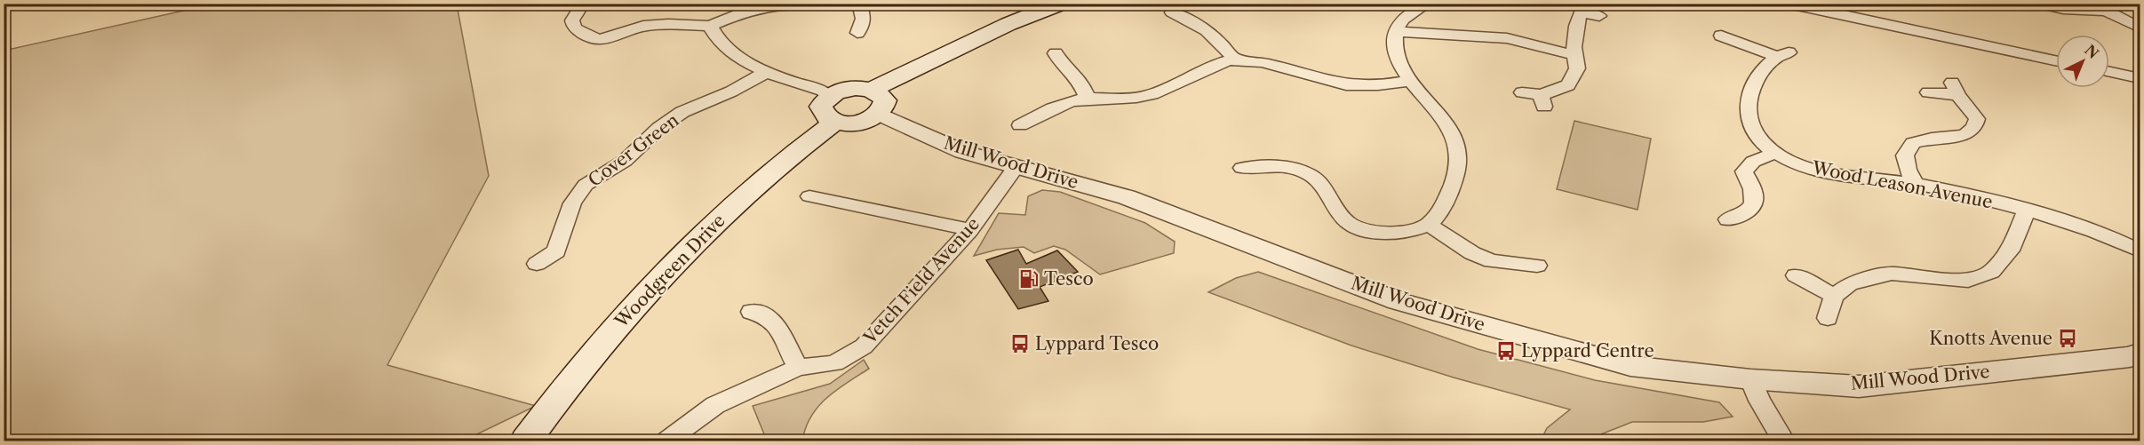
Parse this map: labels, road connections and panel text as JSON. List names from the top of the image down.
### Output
{
  "streets": {
    "main road": ["Woodgreen Drive"],
    "street": [
      "Cover Green",
      "Mill Wood Drive",
      "Wood Leason Avenue",
      "Vetch Field Avenue"
    ]
  },
  "crossings": [
    ["Mill Wood Drive", "Vetch Field Avenue"]
  ],
  "places": {
    "fuel station": ["Tesco"],
    "bus stop": ["Knotts Avenue", "Lyppard Tesco", "Lyppard Centre"]
  },
  "north": "top right"
}
